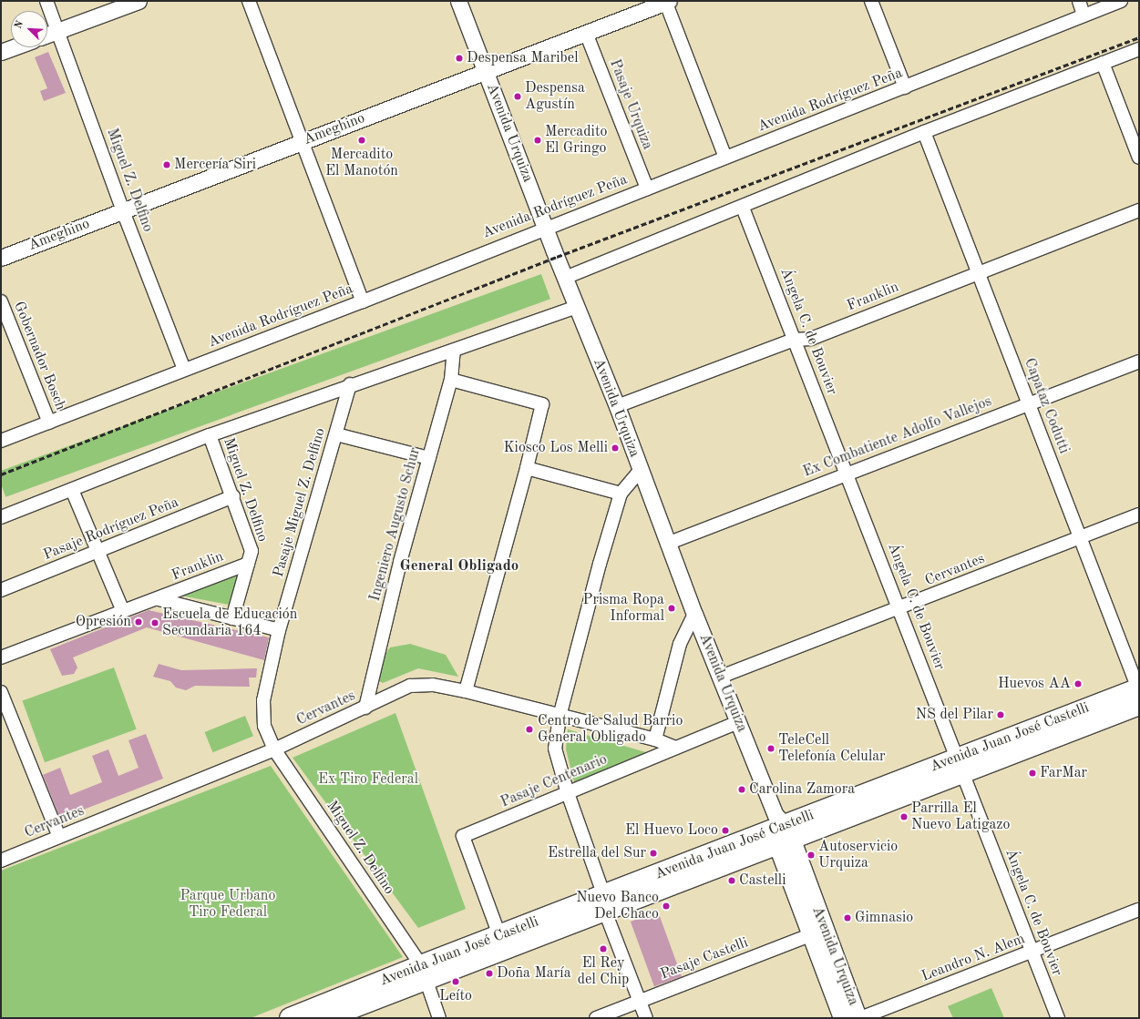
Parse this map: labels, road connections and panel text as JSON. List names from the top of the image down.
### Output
{
  "streets": {
    "main road": ["Avenida Urquiza", "Avenida Juan José Castelli"],
    "street": [
      "Avenida Rodríguez Peña",
      "Pasaje Urquiza",
      "Ameghino",
      "Miguel Z. Delfino",
      "Franklin",
      "Ángela C. de Bouvier",
      "Gobernador Bosch",
      "Capataz Codutti",
      "Ex Combatiente Adolfo Vallejos",
      "Pasaje Miguel Z. Delfino",
      "Ingeniero Augusto Schur",
      "Pasaje Rodríguez Peña",
      "Cervantes",
      "Pasaje Centenario",
      "Leandro N. Alem",
      "Pasaje Castelli"
    ]
  },
  "crossings": [
    ["Avenida Rodríguez Peña", "Pasaje Urquiza"],
    ["Avenida Rodríguez Peña", "Avenida Urquiza"],
    ["Avenida Rodríguez Peña", "Miguel Z. Delfino"],
    ["Avenida Rodríguez Peña", "Gobernador Bosch"],
    ["Pasaje Urquiza", "Ameghino"],
    ["Ameghino", "Avenida Urquiza"],
    ["Ameghino", "Miguel Z. Delfino"],
    ["Avenida Urquiza", "Franklin"],
    ["Avenida Urquiza", "Ex Combatiente Adolfo Vallejos"],
    ["Avenida Urquiza", "Cervantes"],
    ["Avenida Urquiza", "Avenida Juan José Castelli"],
    ["Avenida Urquiza", "Pasaje Centenario"],
    ["Avenida Urquiza", "Leandro N. Alem"],
    ["Avenida Urquiza", "Pasaje Castelli"],
    ["Miguel Z. Delfino", "Franklin"],
    ["Miguel Z. Delfino", "Pasaje Miguel Z. Delfino"],
    ["Miguel Z. Delfino", "Pasaje Rodríguez Peña"],
    ["Miguel Z. Delfino", "Cervantes"],
    ["Miguel Z. Delfino", "Avenida Juan José Castelli"],
    ["Franklin", "Ángela C. de Bouvier"],
    ["Franklin", "Capataz Codutti"],
    ["Franklin", "Pasaje Miguel Z. Delfino"],
    ["Ángela C. de Bouvier", "Ex Combatiente Adolfo Vallejos"],
    ["Ángela C. de Bouvier", "Cervantes"],
    ["Ángela C. de Bouvier", "Avenida Juan José Castelli"],
    ["Ángela C. de Bouvier", "Leandro N. Alem"],
    ["Capataz Codutti", "Ex Combatiente Adolfo Vallejos"],
    ["Capataz Codutti", "Cervantes"],
    ["Capataz Codutti", "Avenida Juan José Castelli"],
    ["Ingeniero Augusto Schur", "Cervantes"],
    ["Cervantes", "Pasaje Centenario"],
    ["Avenida Juan José Castelli", "Pasaje Centenario"]
  ],
  "districts": ["General Obligado"],
  "parks": ["Ex Tiro Federal", "Parque Urbano Tiro Federal"],
  "places": [
    "Despensa Maribel",
    "Despensa Agustín",
    "Mercadito El Manotón",
    "Mercadito El Gringo",
    "Mercería Siri",
    "Kiosco Los Melli",
    "Prisma Ropa Informal",
    "Opresión",
    "Escuela de Educación Secundaria 164",
    "Huevos AA",
    "NS del Pilar",
    "Centro de Salud Barrio General Obligado",
    "TeleCell Telefonía Celular",
    "FarMar",
    "Carolina Zamora",
    "Parrilla El Nuevo Latigazo",
    "El Huevo Loco",
    "Estrella del Sur",
    "Autoservicio Urquiza",
    "Castelli",
    "Nuevo Banco Del Chaco",
    "Gimnasio",
    "El Rey del Chip",
    "Doña María",
    "Leíto"
  ],
  "north": "top left"
}
